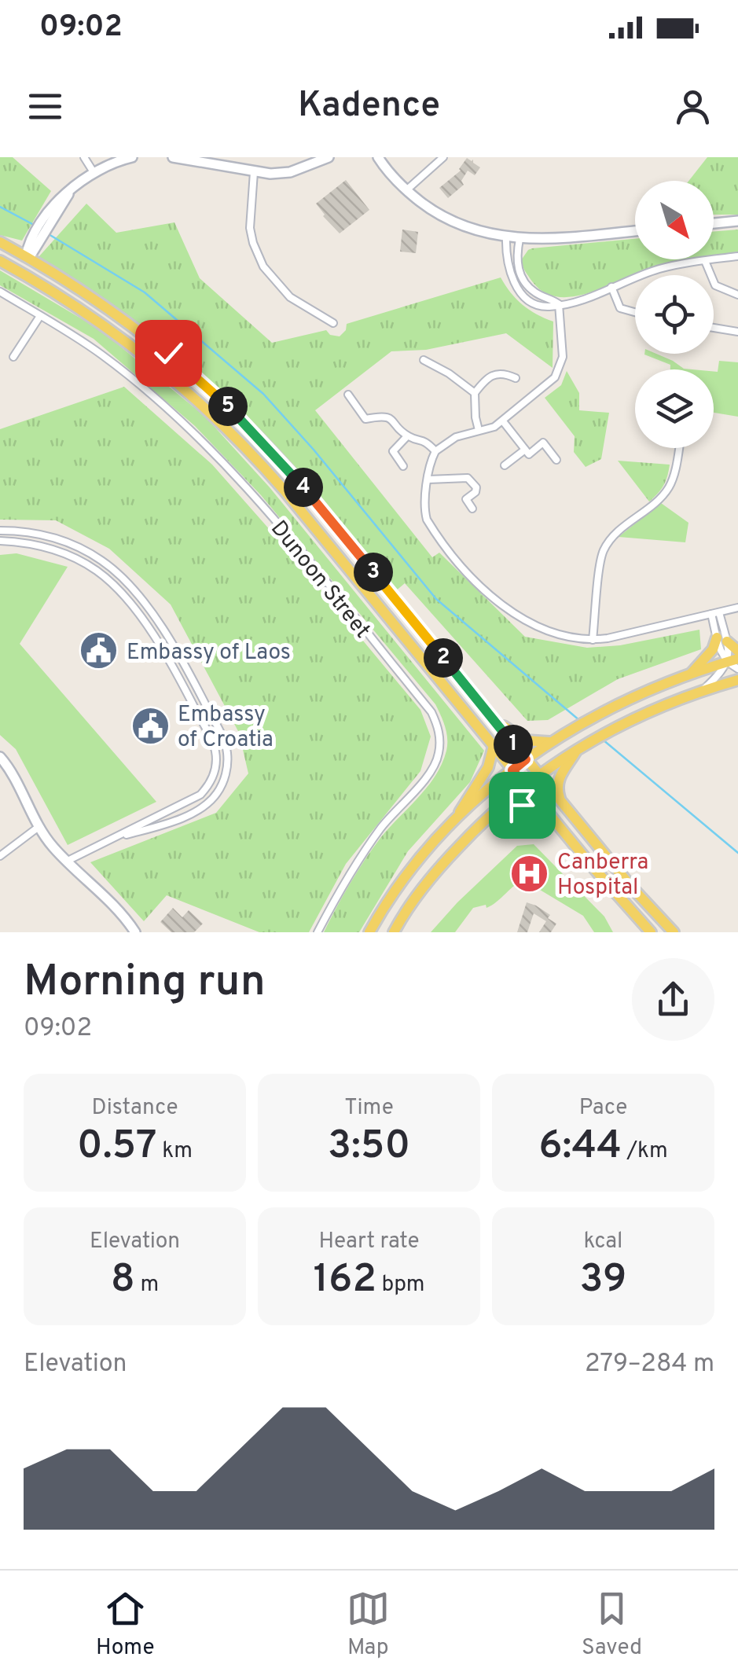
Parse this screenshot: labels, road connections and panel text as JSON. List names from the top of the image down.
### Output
{
  "streets": {
    "street": ["Dunoon Street"]
  },
  "places": {
    "public building": ["Embassy of Laos", "Embassy of Croatia"],
    "hospital": ["Canberra Hospital"]
  },
  "north": "bottom right",
  "page": {
    "status": "09:02",
    "header": "Kadence",
    "pins": [
      "5",
      "4",
      "3",
      "2",
      "1"
    ],
    "heading": ["Morning run", "09:02"],
    "stats": [
      ["Distance", "0.57 km"],
      ["Time", "3:50"],
      ["Pace", "6:44 /km"],
      ["Elevation", "8 m"],
      ["Heart rate", "162 bpm"],
      ["kcal", "39"]
    ],
    "chart": ["Elevation", "279–284 m"],
    "tabs": ["Home", "Map", "Saved"]
  }
}
